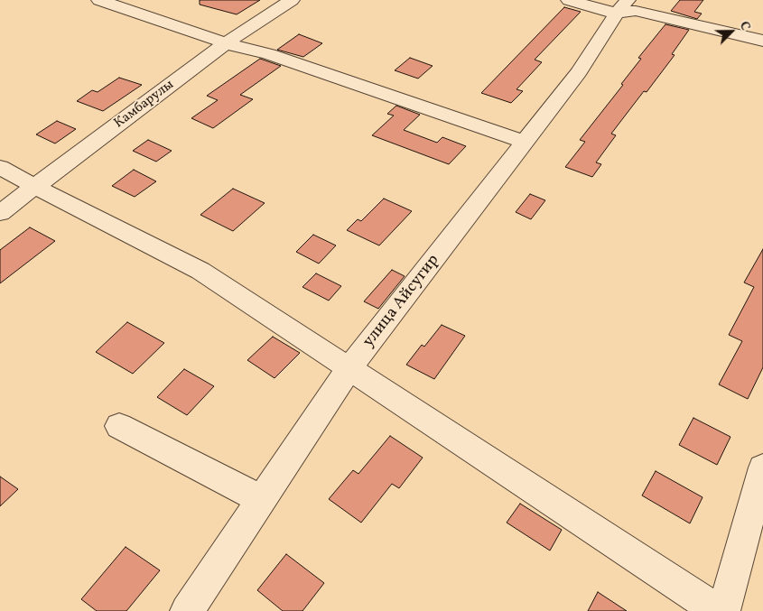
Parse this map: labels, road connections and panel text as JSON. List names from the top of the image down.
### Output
{
  "streets": {
    "street": ["Камбарулы", "улица Айсугир"]
  },
  "north": "top right"
}
